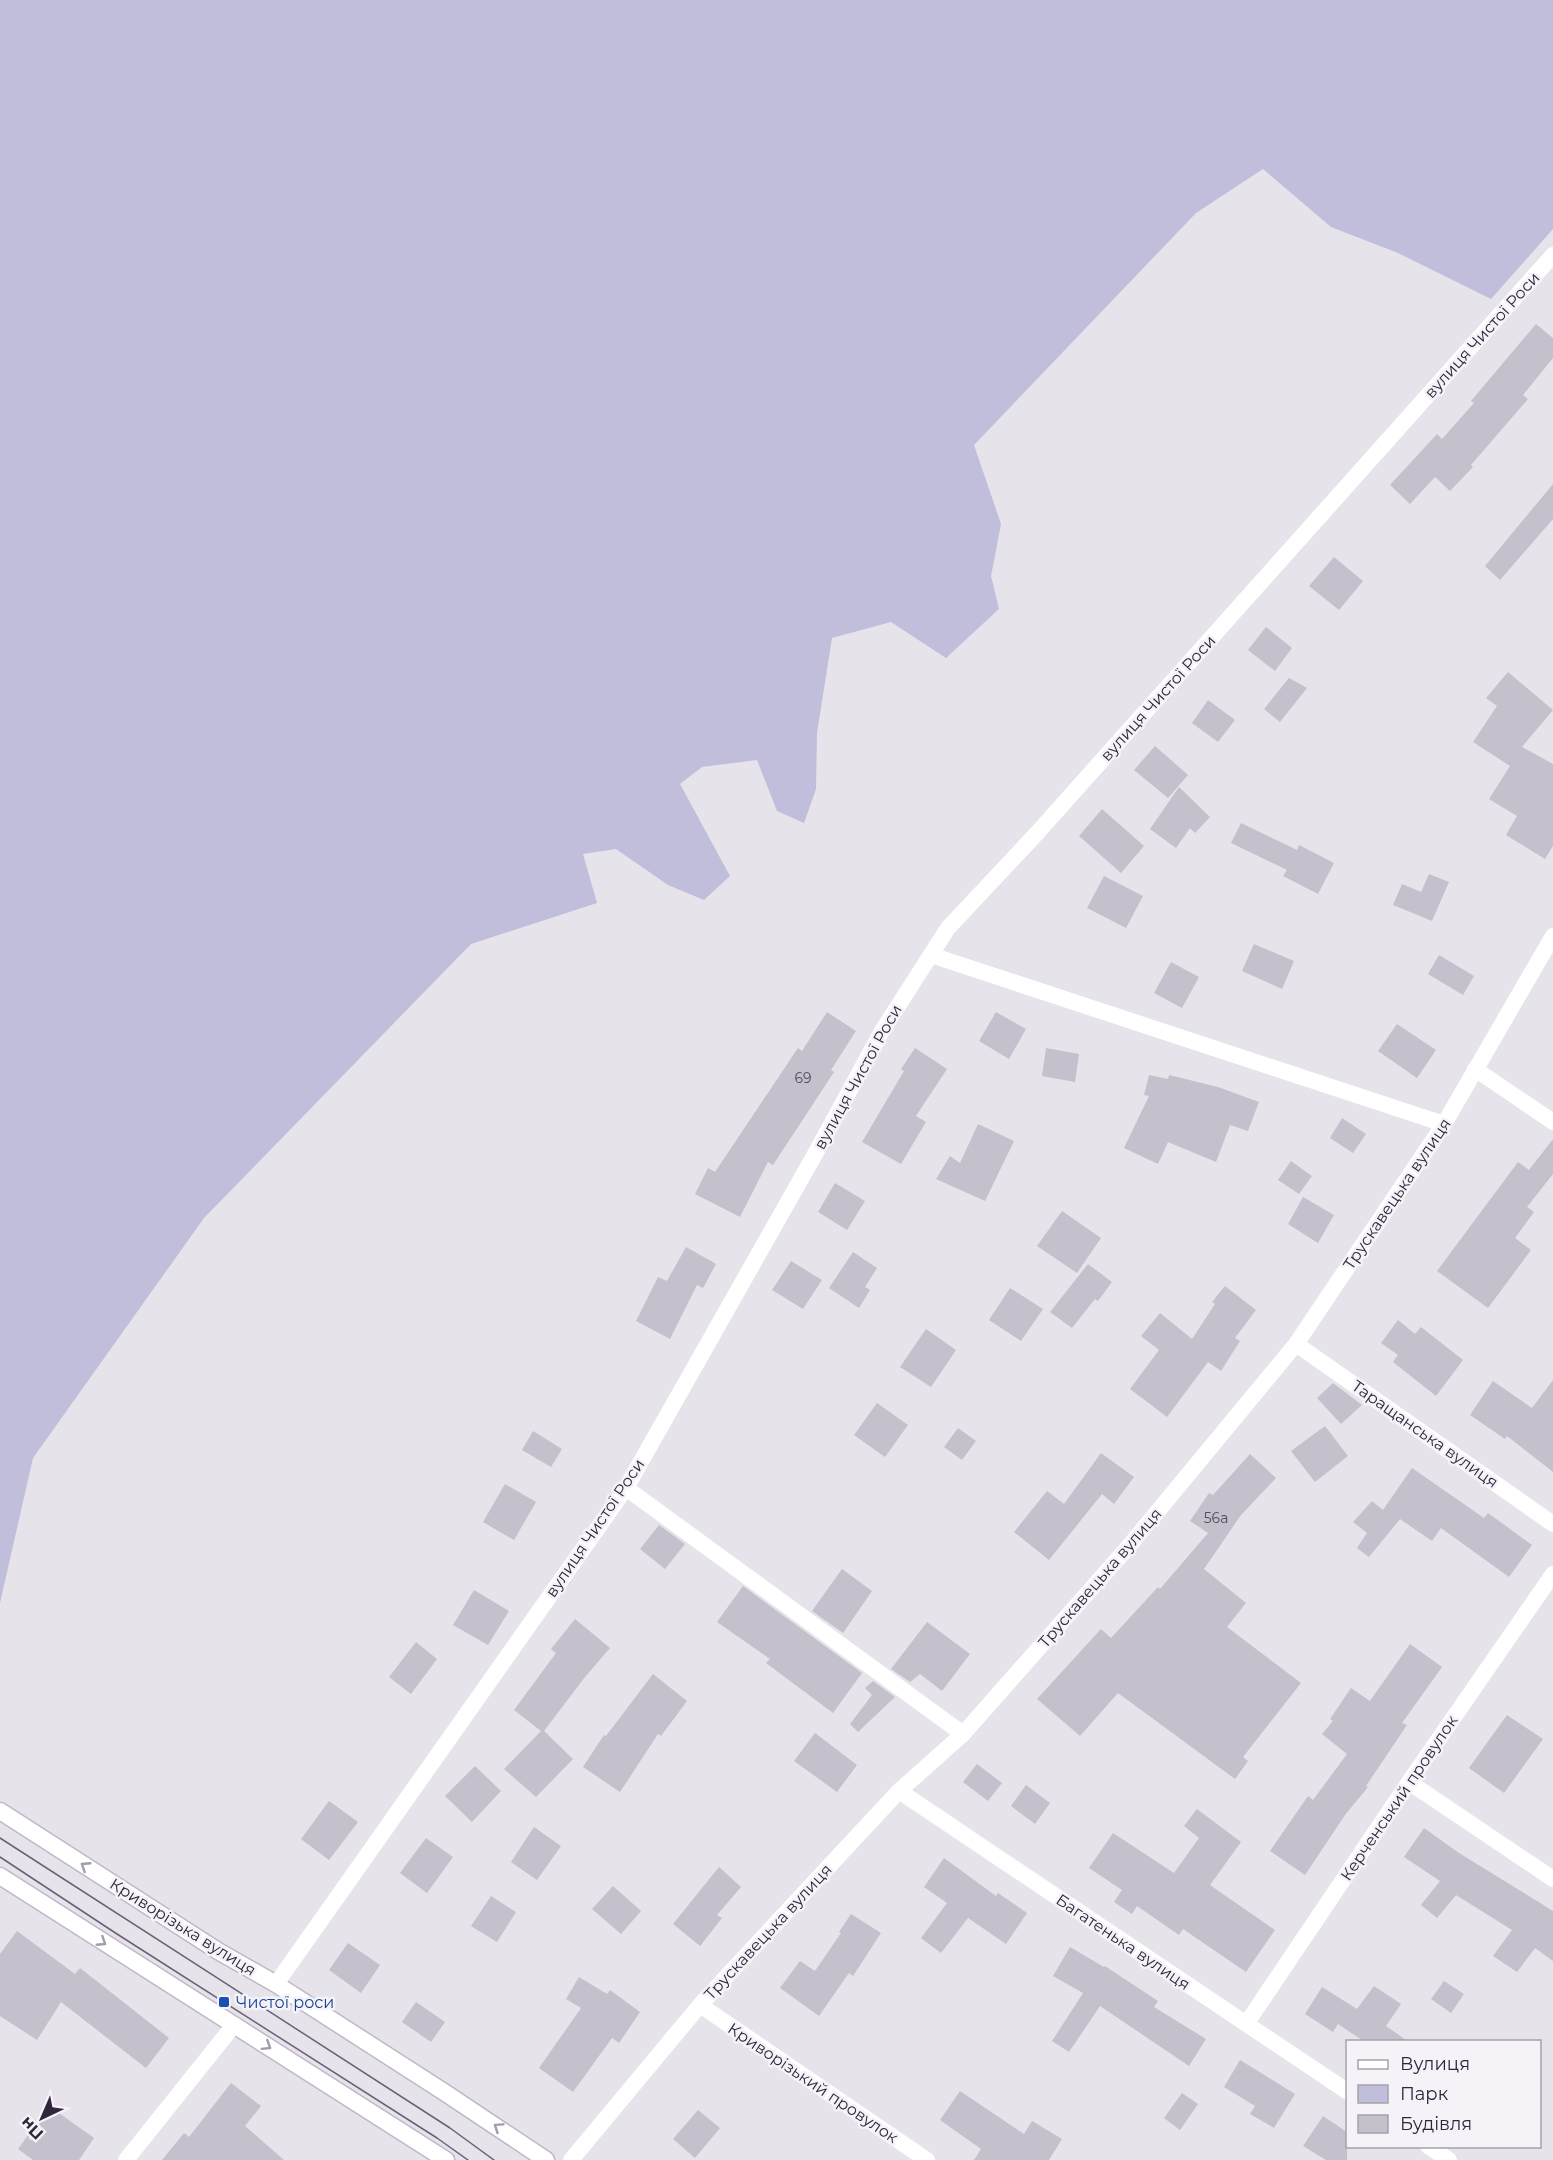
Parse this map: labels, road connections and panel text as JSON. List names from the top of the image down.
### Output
{
  "streets": {
    "street": [
      "вулиця Чистої Роси",
      "Трускавецька вулиця",
      "Таращанська вулиця",
      "Керченський провулок",
      "Криворізька вулиця",
      "Багатенька вулиця",
      "Криворізький провулок"
    ]
  },
  "crossings": [
    ["вулиця Чистої Роси", "Криворізька вулиця"],
    ["Трускавецька вулиця", "Таращанська вулиця"],
    ["Трускавецька вулиця", "Багатенька вулиця"],
    ["Трускавецька вулиця", "Криворізький провулок"],
    ["Керченський провулок", "Багатенька вулиця"]
  ],
  "places": {
    "transit": ["Чистої роси"]
  },
  "house_numbers": ["69", "56а"],
  "legend": ["Вулиця", "Парк", "Будівля"],
  "north": "bottom left"
}
